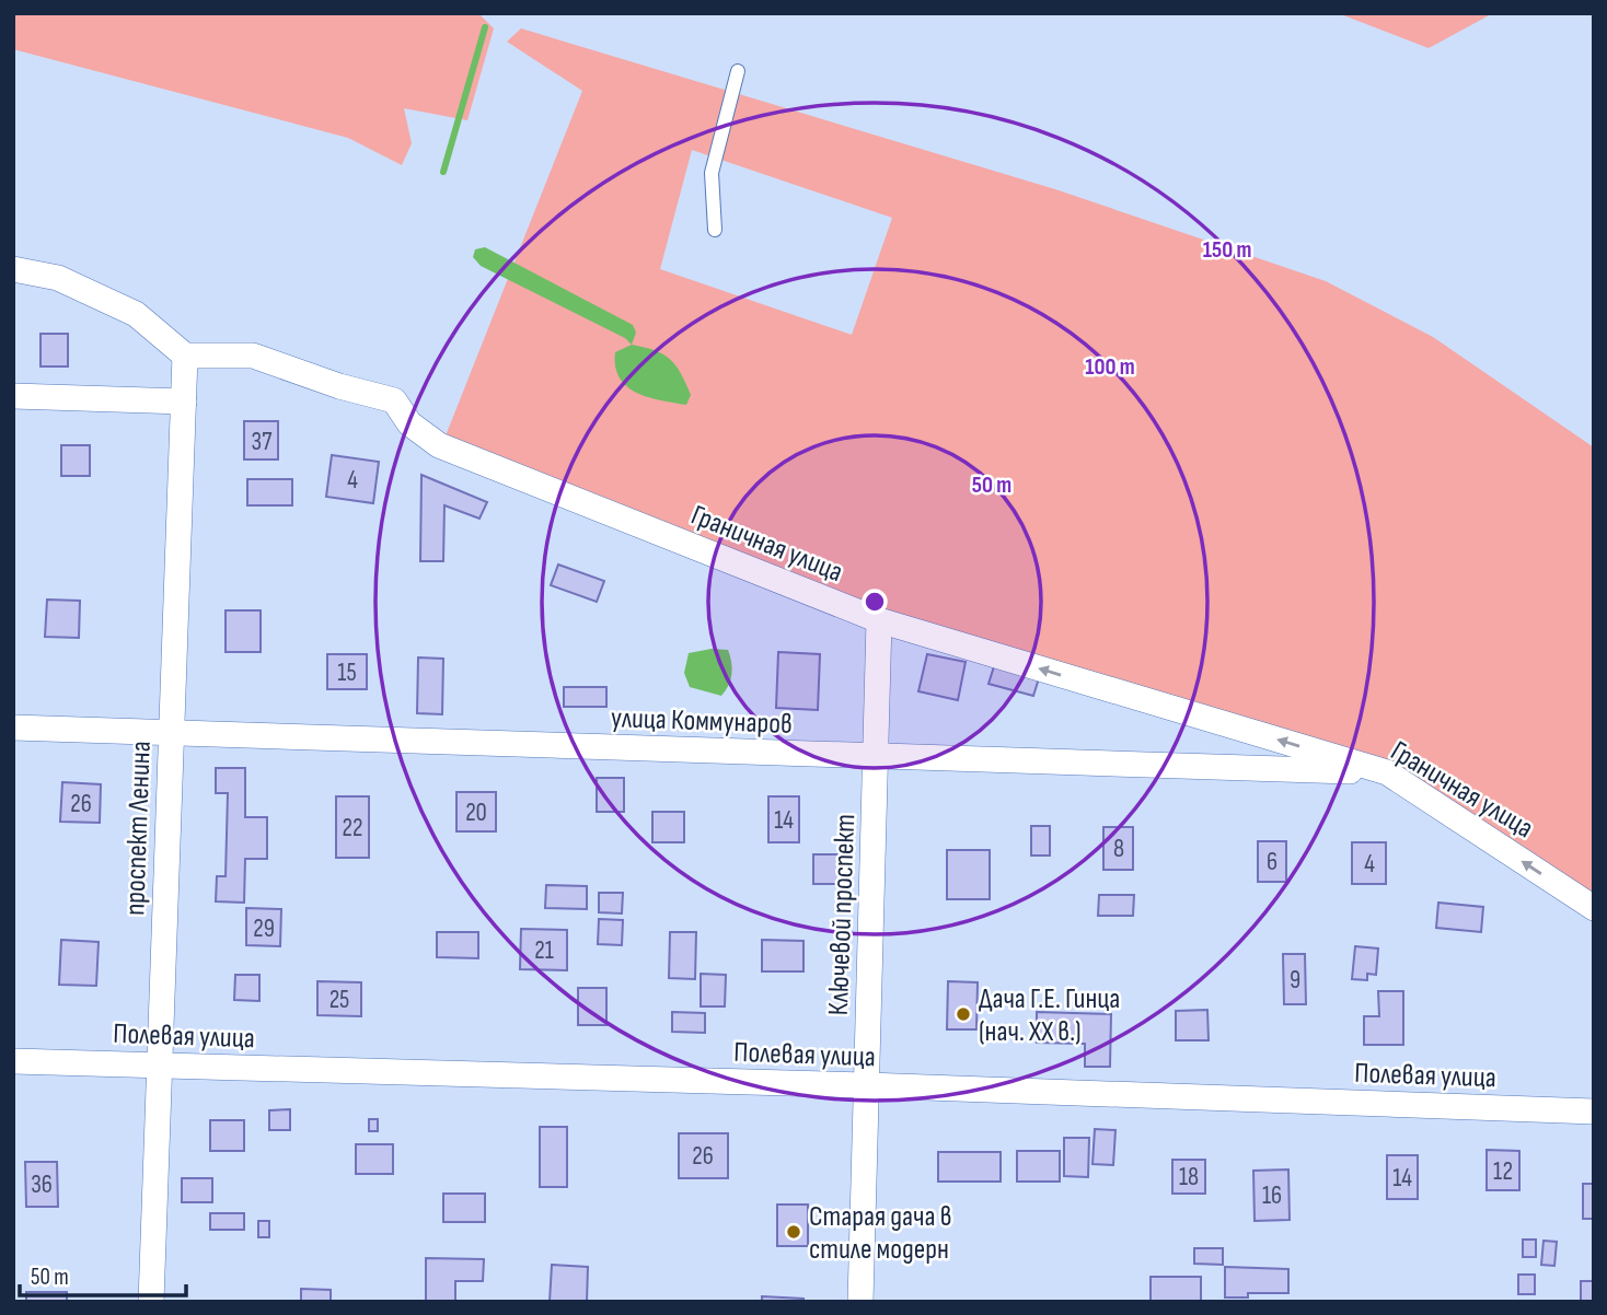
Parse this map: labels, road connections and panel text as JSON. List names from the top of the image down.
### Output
{
  "streets": {
    "street": [
      "Граничная улица",
      "улица Коммунаров",
      "проспект Ленина",
      "Ключевой проспект",
      "Полевая улица"
    ]
  },
  "crossings": [
    ["Граничная улица", "улица Коммунаров"],
    ["Граничная улица", "проспект Ленина"],
    ["Граничная улица", "Ключевой проспект"],
    ["улица Коммунаров", "проспект Ленина"],
    ["улица Коммунаров", "Ключевой проспект"],
    ["проспект Ленина", "Полевая улица"],
    ["Ключевой проспект", "Полевая улица"]
  ],
  "one_way": ["Граничная улица"],
  "places": ["Дача Г.Е. Гинца (нач. XX в.)", "Старая дача в стиле модерн"],
  "house_numbers": [
    "37",
    "4",
    "15",
    "26",
    "20",
    "14",
    "22",
    "8",
    "6",
    "4",
    "29",
    "21",
    "9",
    "25",
    "26",
    "12",
    "18",
    "14",
    "36",
    "16"
  ],
  "scale_bar": "50 m",
  "rings": ["150 m", "100 m", "50 m"]
}
